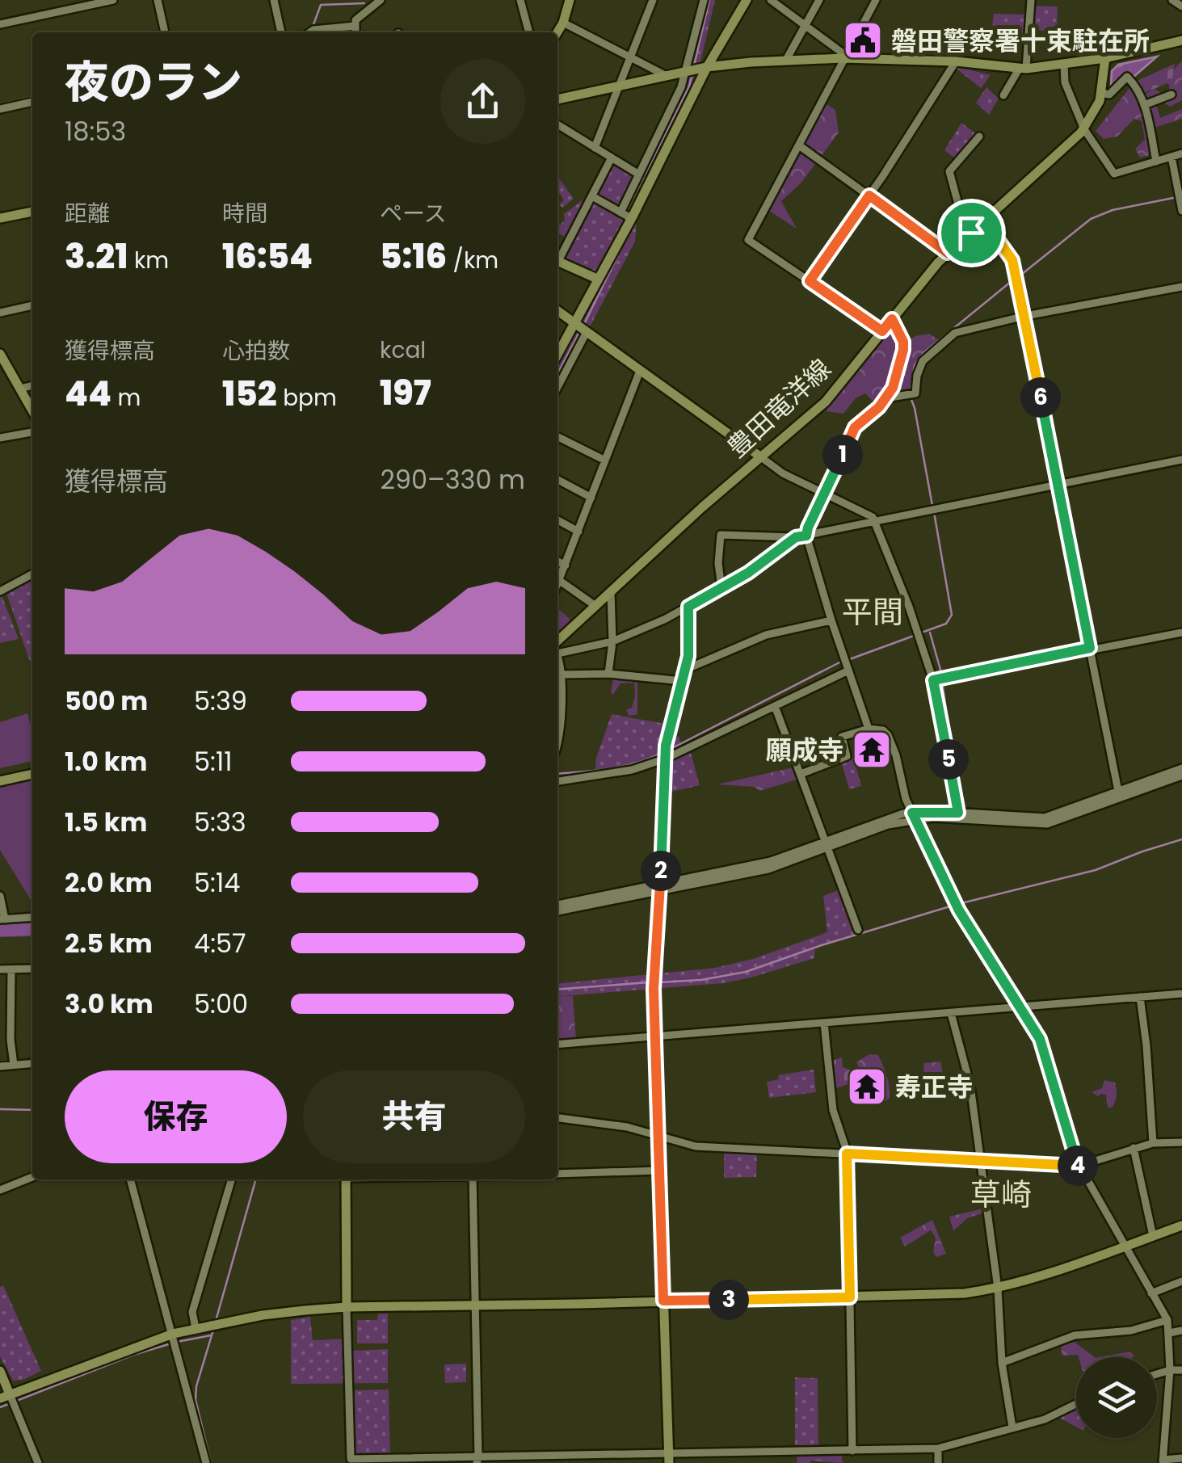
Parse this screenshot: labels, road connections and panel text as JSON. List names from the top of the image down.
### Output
{
  "streets": {
    "street": ["豊田竜洋線"]
  },
  "districts": ["平間", "草崎"],
  "places": {
    "public building": ["磐田警察署十束駐在所"],
    "temple": ["願成寺", "寿正寺"]
  },
  "page": {
    "heading": ["夜のラン", "18:53"],
    "stats": [
      ["距離", "3.21 km"],
      ["時間", "16:54"],
      ["ペース", "5:16 /km"],
      ["獲得標高", "44 m"],
      ["心拍数", "152 bpm"],
      ["kcal", "197"]
    ],
    "pins": [
      "6",
      "1",
      "5",
      "2",
      "4",
      "3"
    ],
    "chart": ["獲得標高", "290–330 m"],
    "list": [
      {
        "name": "500 m",
        "note": "5:39"
      },
      {
        "name": "1.0 km",
        "note": "5:11"
      },
      {
        "name": "1.5 km",
        "note": "5:33"
      },
      {
        "name": "2.0 km",
        "note": "5:14"
      },
      {
        "name": "2.5 km",
        "note": "4:57"
      },
      {
        "name": "3.0 km",
        "note": "5:00"
      }
    ],
    "buttons": ["保存", "共有"]
  }
}
